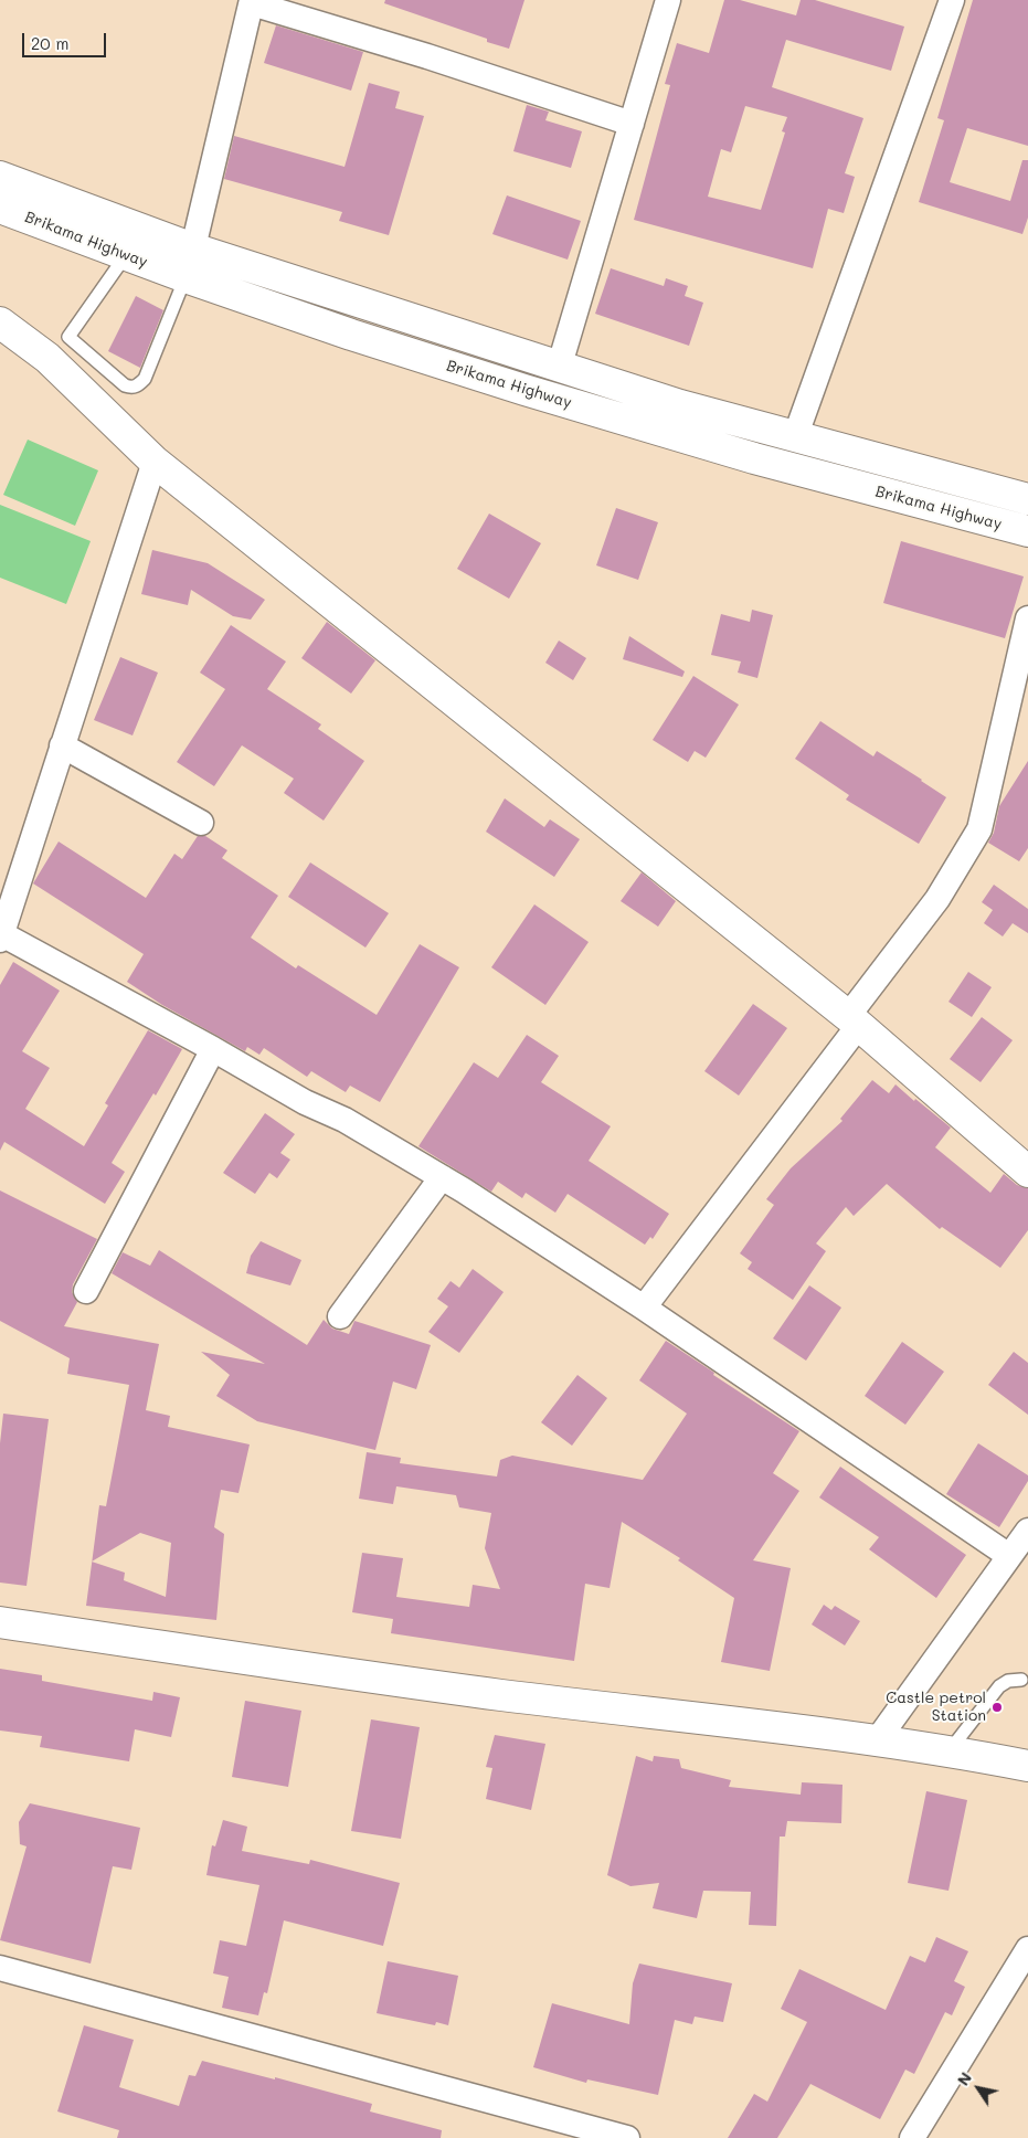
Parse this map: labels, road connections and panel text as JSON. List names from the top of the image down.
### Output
{
  "streets": {
    "main road": ["Brikama Highway"]
  },
  "places": ["Castle petrol Station"],
  "scale_bar": "20 m",
  "north": "top left"
}
